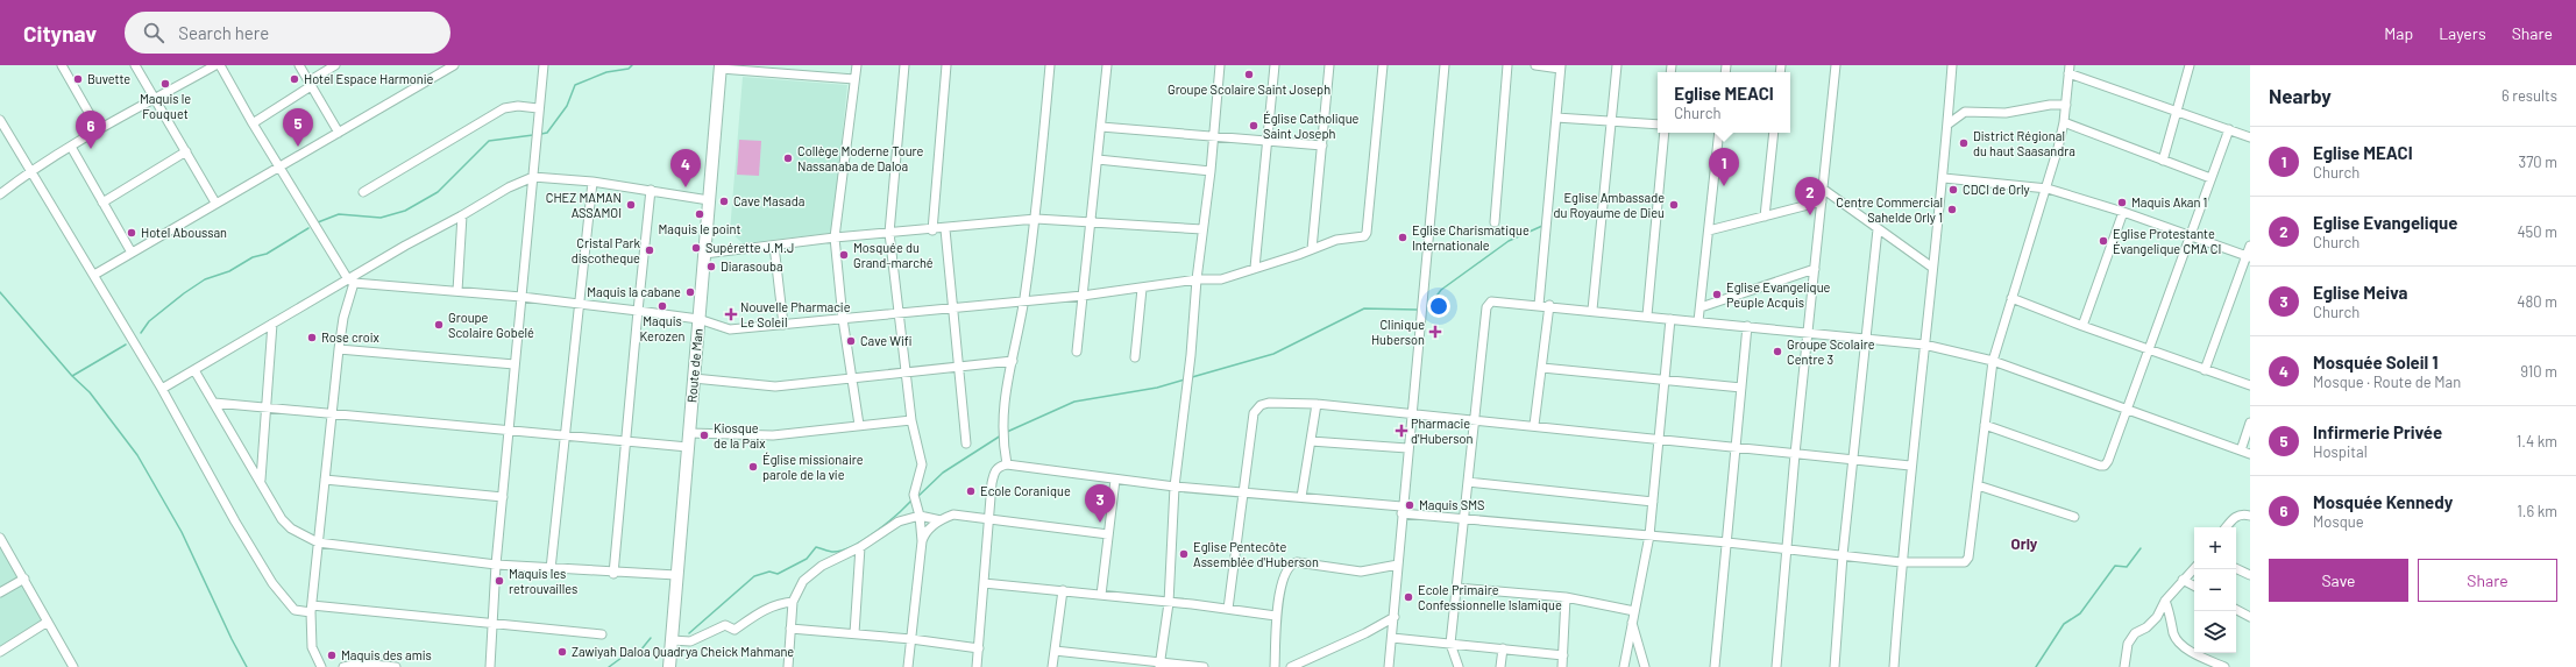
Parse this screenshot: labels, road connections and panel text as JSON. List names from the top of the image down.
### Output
{
  "streets": {
    "highway": ["Route de Man"]
  },
  "districts": ["Orly"],
  "places": {
    "other": [
      "Groupe Scolaire Saint Joseph",
      "Buvette",
      "Hotel Espace Harmonie",
      "Maquis le Fouquet",
      "Église Catholique Saint Joseph",
      "District Régional du haut Saasandra",
      "Collège Moderne Toure Nassanaba de Daloa",
      "CDCI de Orly",
      "Cave Masada",
      "Maquis Akan 1",
      "CHEZ MAMAN ASSAMOI",
      "Eglise Ambassade du Royaume de Dieu",
      "Centre Commercial Sahelde Orly 1",
      "Maquis le point",
      "Hotel Aboussan",
      "Eglise Charismatique Internationale",
      "Eglise Protestante Évangelique CMA CI",
      "Supérette J.M.J",
      "Cristal Park discotheque",
      "Mosquée du Grand-marché",
      "Diarasouba",
      "Maquis la cabane",
      "Eglise Evangelique Peuple Acquis",
      "Maquis Kerozen",
      "Groupe Scolaire Gobelé",
      "Rose croix",
      "Cave Wifi",
      "Groupe Scolaire Centre 3",
      "Kiosque de la Paix",
      "Église missionaire parole de la vie",
      "Ecole Coranique",
      "Maquis SMS",
      "Eglise Pentecôte Assemblée d'Huberson",
      "Maquis les retrouvailles",
      "Ecole Primaire Confessionnelle Islamique",
      "Zawiyah Daloa Quadrya Cheick Mahmane",
      "Maquis des amis"
    ],
    "health": ["Nouvelle Pharmacie Le Soleil", "Clinique Huberson", "Pharmacie d'Huberson"]
  },
  "page": {
    "header": "Citynav",
    "search": "Search here",
    "nav": ["Map", "Layers", "Share"],
    "heading": ["Nearby", "6 results"],
    "popup": ["Eglise MEACI", "Church"],
    "pins": [
      "5",
      "6",
      "1",
      "4",
      "2",
      "3"
    ],
    "list": [
      {
        "mark": "1",
        "name": "Eglise MEACI",
        "note": "Church",
        "value": "370 m"
      },
      {
        "mark": "2",
        "name": "Eglise Evangelique",
        "note": "Church",
        "value": "450 m"
      },
      {
        "mark": "3",
        "name": "Eglise Meiva",
        "note": "Church",
        "value": "480 m"
      },
      {
        "mark": "4",
        "name": "Mosquée Soleil 1",
        "note": "Mosque · Route de Man",
        "value": "910 m"
      },
      {
        "mark": "5",
        "name": "Infirmerie Privée",
        "note": "Hospital",
        "value": "1.4 km"
      },
      {
        "mark": "6",
        "name": "Mosquée Kennedy",
        "note": "Mosque",
        "value": "1.6 km"
      }
    ],
    "map_buttons": ["+", "−"],
    "buttons": ["Save", "Share"]
  }
}
